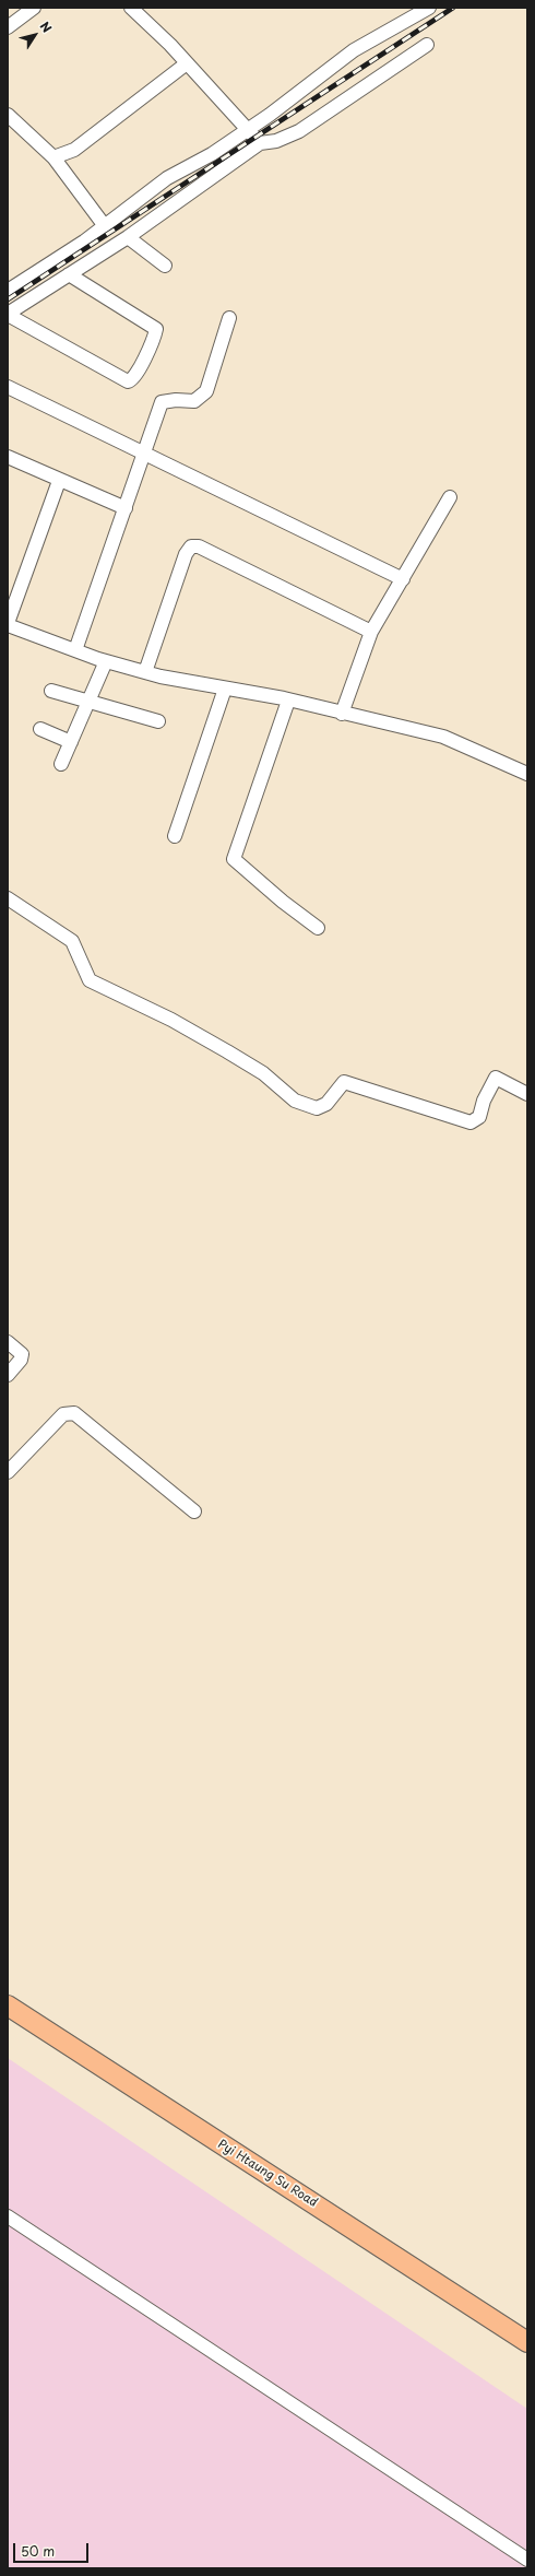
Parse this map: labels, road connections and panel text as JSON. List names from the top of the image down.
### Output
{
  "streets": {
    "highway": ["Pyi Htaung Su Road"]
  },
  "scale_bar": "50 m",
  "north": "top right"
}
